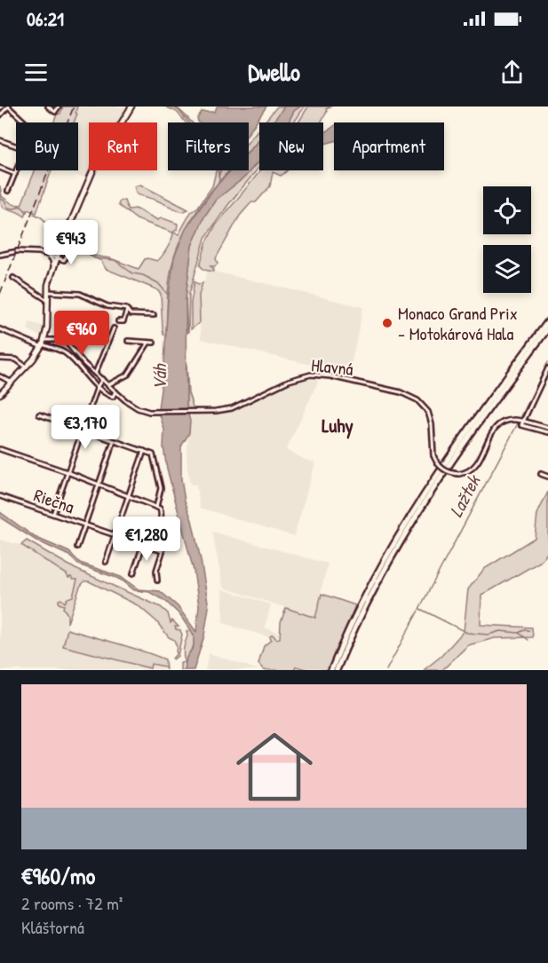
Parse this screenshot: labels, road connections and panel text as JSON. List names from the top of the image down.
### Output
{
  "streets": {
    "street": ["Hlavná", "Riečna"]
  },
  "districts": ["Luhy"],
  "water": ["Váh", "Lažtek"],
  "places": ["Monaco Grand Prix - Motokárová Hala"],
  "page": {
    "status": "06:21",
    "header": "Dwello",
    "chip": [
      "Buy",
      "Rent",
      "Filters",
      "New",
      "Apartment"
    ],
    "price": [
      "€943",
      "€960",
      "€3,170",
      "€1,280"
    ],
    "list": [
      {
        "name": "€960/mo",
        "note": "2 rooms · 72 m² · Kláštorná"
      }
    ]
  }
}
